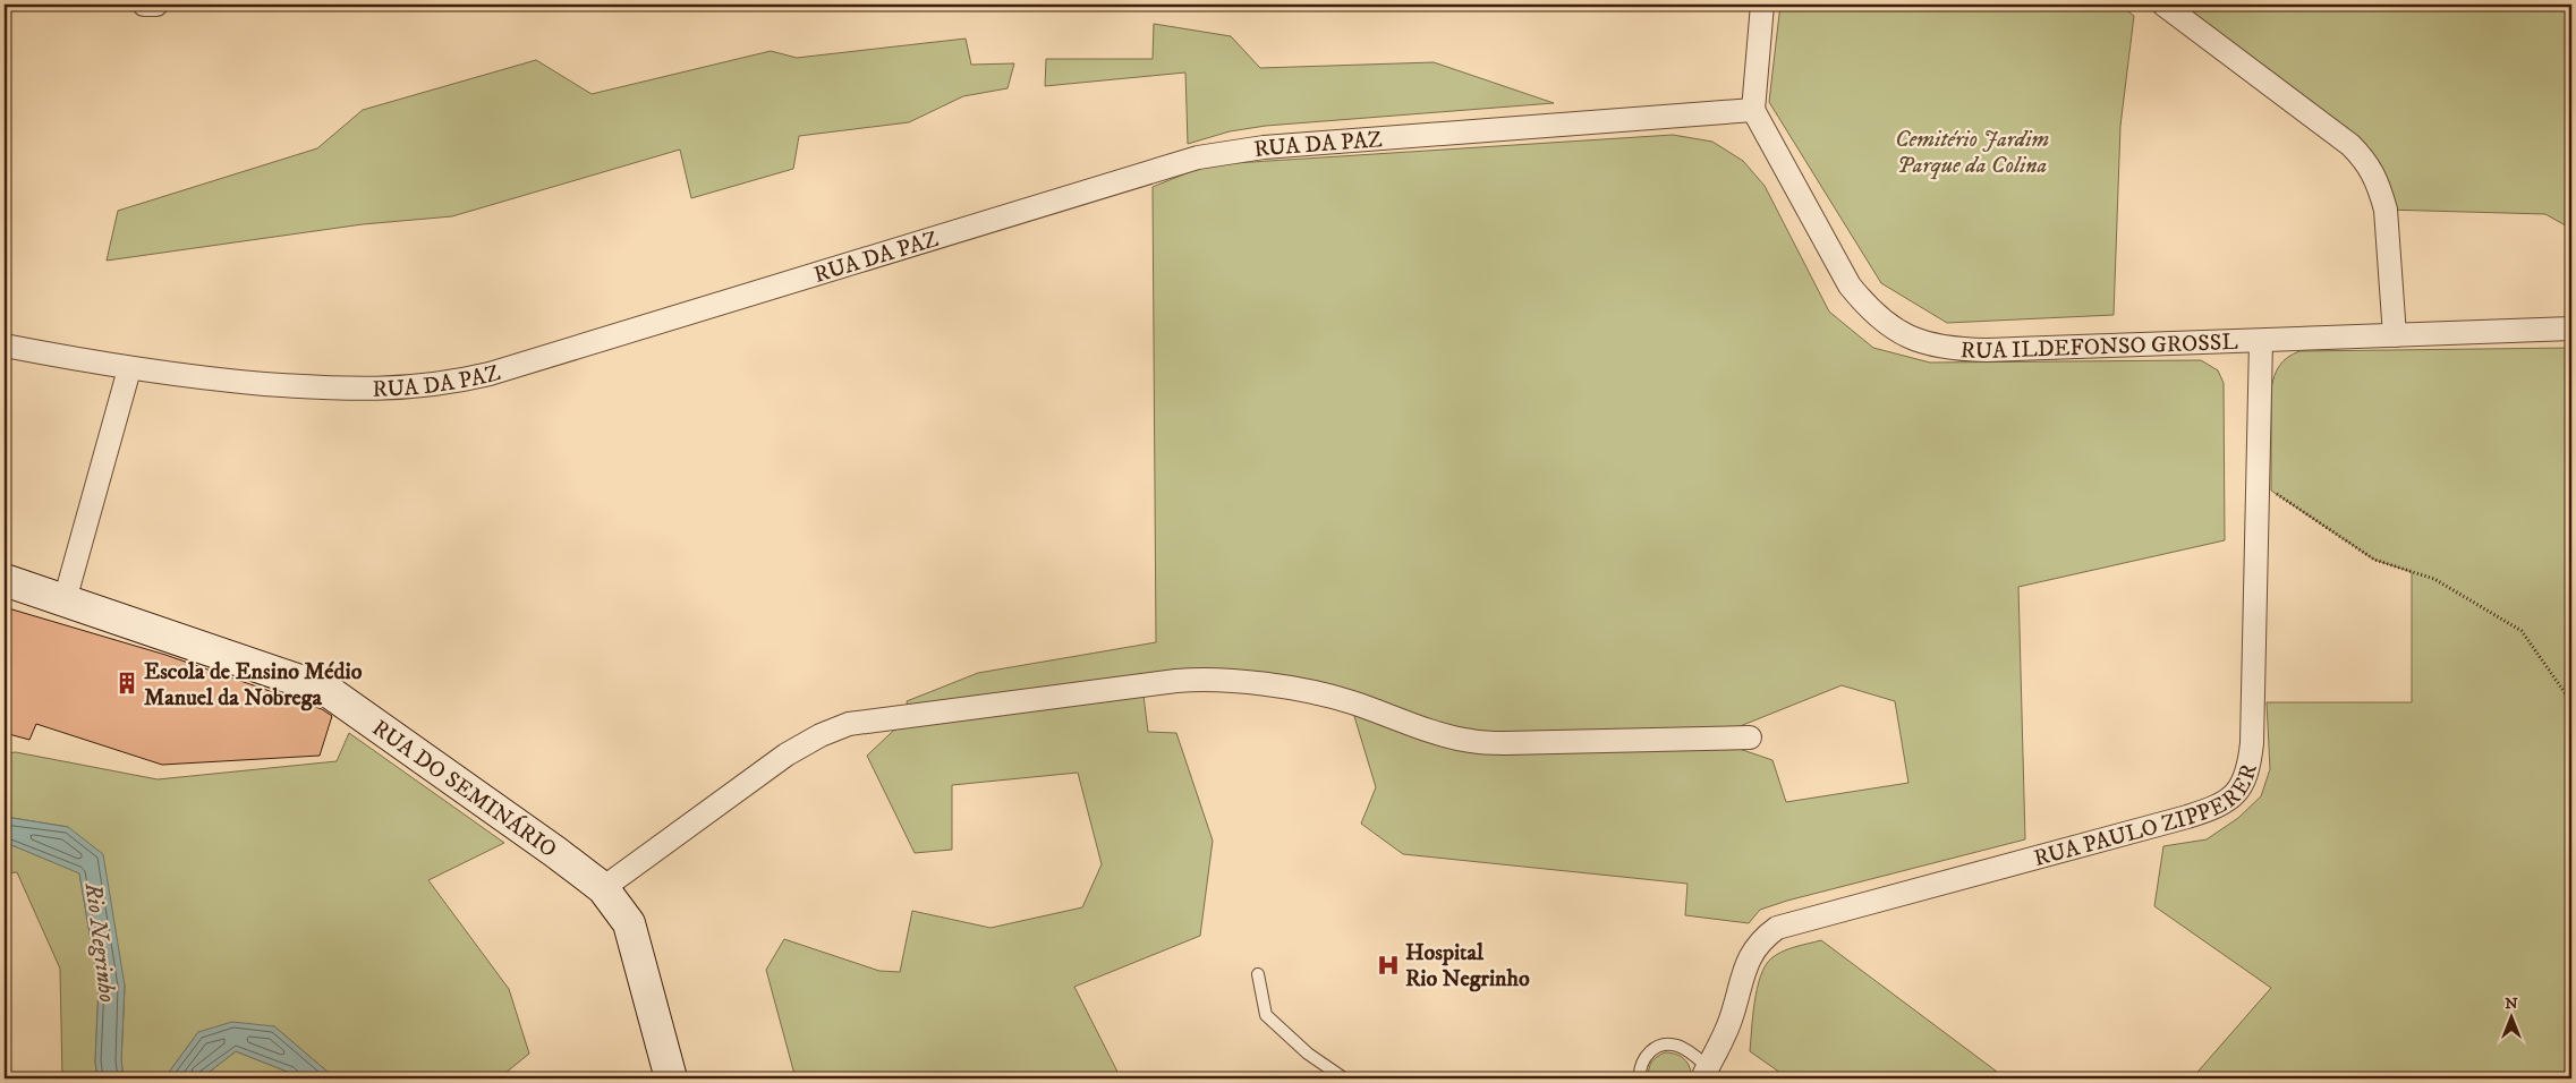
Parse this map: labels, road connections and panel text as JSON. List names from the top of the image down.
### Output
{
  "streets": {
    "street": [
      "RUA DA PAZ",
      "RUA ILDEFONSO GROSSL",
      "RUA DO SEMINÁRIO",
      "RUA PAULO ZIPPERER"
    ]
  },
  "crossings": [
    ["RUA DA PAZ", "RUA ILDEFONSO GROSSL"],
    ["RUA ILDEFONSO GROSSL", "RUA PAULO ZIPPERER"]
  ],
  "water": ["Rio Negrinho"],
  "parks": ["Cemitério Jardim Parque da Colina"],
  "places": {
    "building": ["Escola de Ensino Médio Manuel da Nobrega"],
    "hospital": ["Hospital Rio Negrinho"]
  },
  "north": "top"
}
